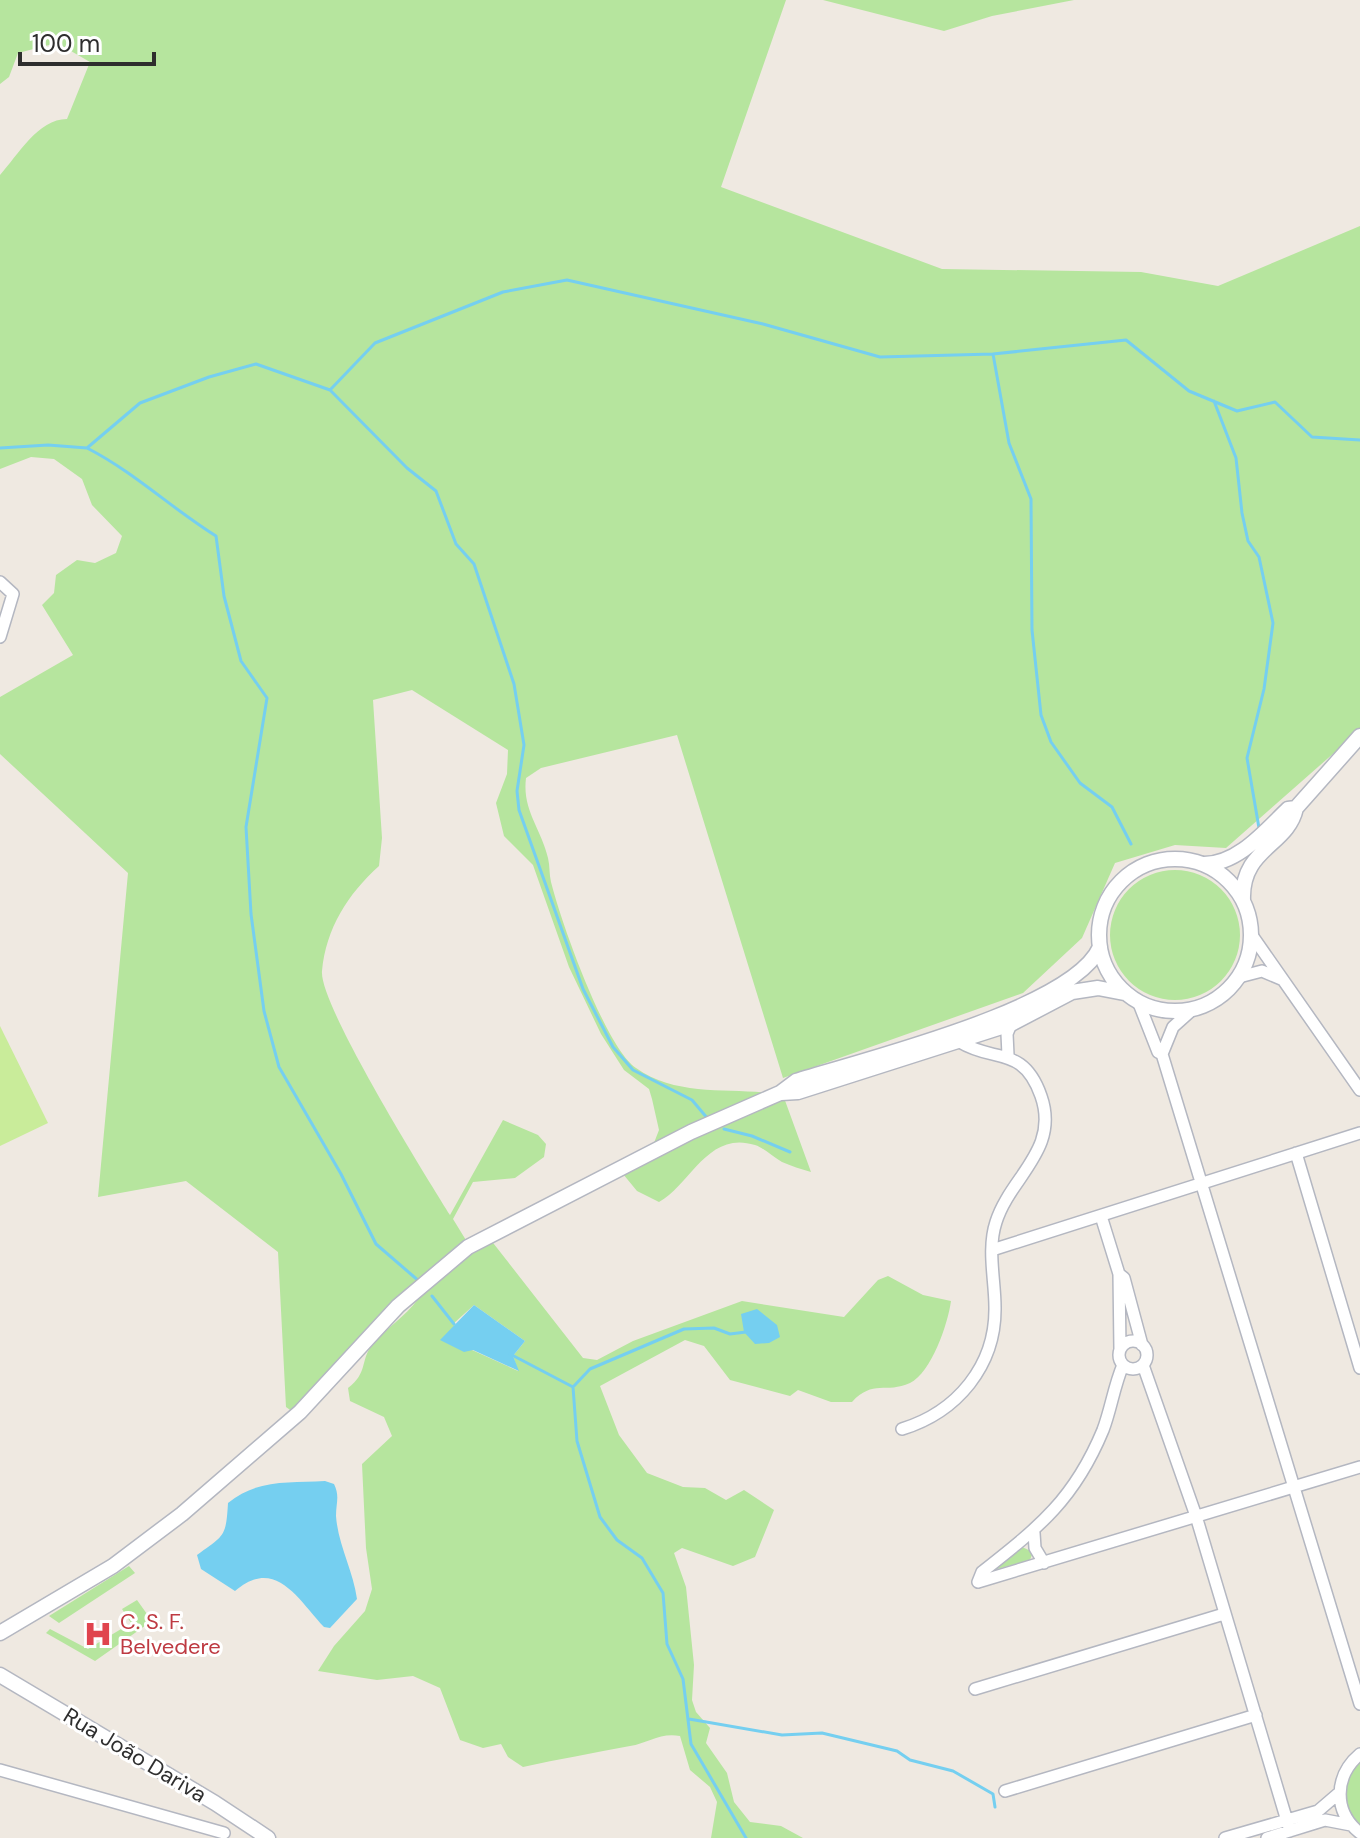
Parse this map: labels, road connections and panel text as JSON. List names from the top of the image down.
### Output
{
  "streets": {
    "street": ["Rua João Dariva"]
  },
  "places": {
    "hospital": ["C. S. F. Belvedere"]
  },
  "scale_bar": "100 m"
}
